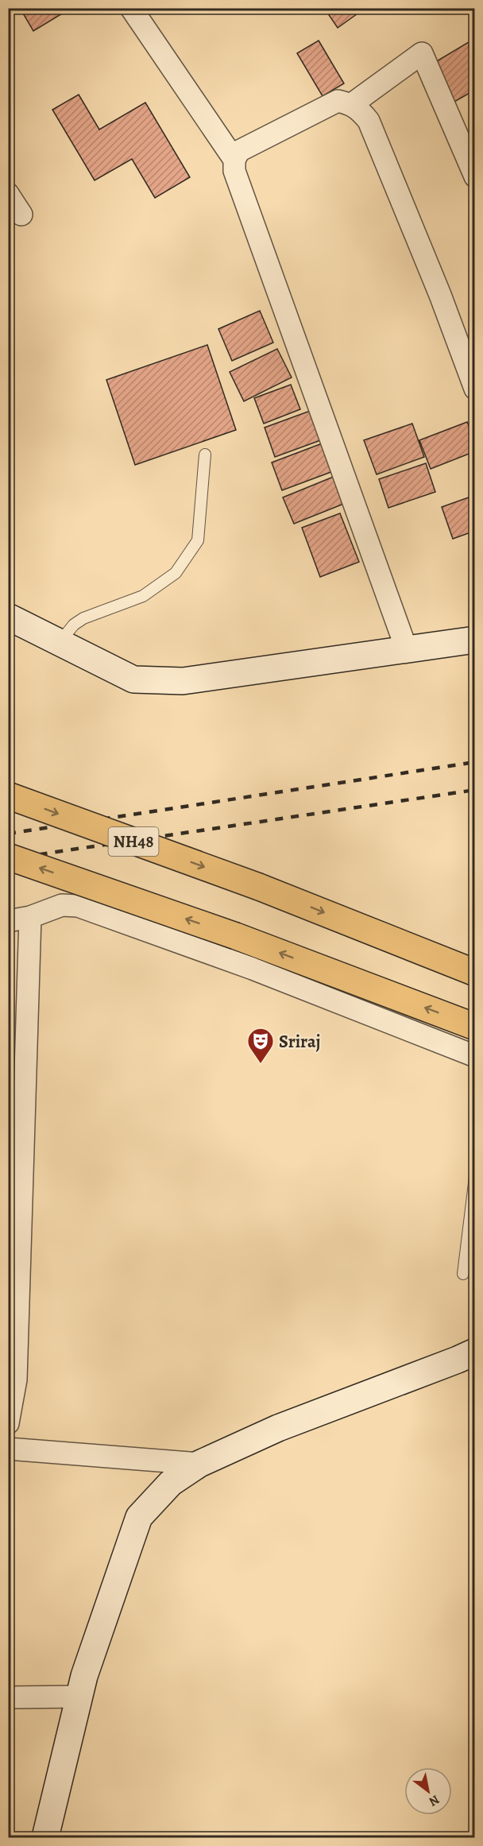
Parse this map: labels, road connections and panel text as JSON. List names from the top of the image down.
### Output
{
  "streets": {
    "highway": ["NH48"]
  },
  "places": {
    "theatre": ["Sriraj"]
  },
  "north": "bottom right"
}
